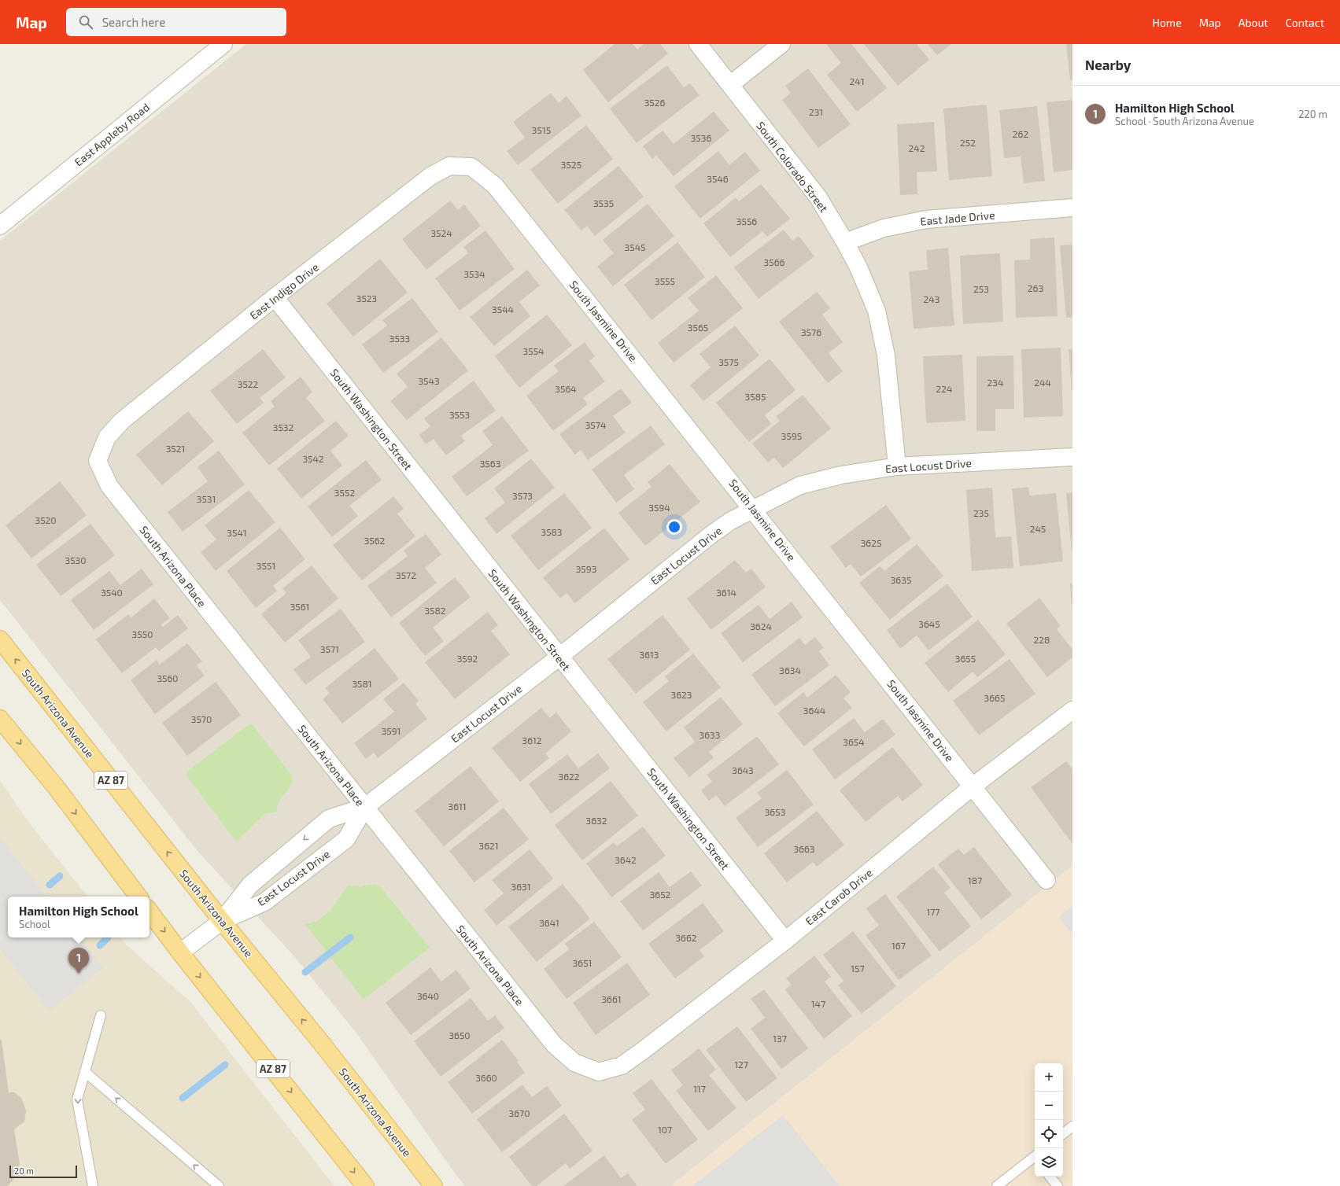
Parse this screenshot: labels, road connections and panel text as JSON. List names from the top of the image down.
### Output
{
  "streets": {
    "main road": ["South Arizona Avenue", "AZ 87"],
    "street": [
      "East Appleby Road",
      "South Colorado Street",
      "East Jade Drive",
      "East Indigo Drive",
      "South Jasmine Drive",
      "South Washington Street",
      "East Locust Drive",
      "South Arizona Place",
      "East Carob Drive"
    ]
  },
  "crossings": [
    ["South Colorado Street", "East Jade Drive"],
    ["South Colorado Street", "East Locust Drive"],
    ["East Indigo Drive", "South Jasmine Drive"],
    ["East Indigo Drive", "South Washington Street"],
    ["East Indigo Drive", "South Arizona Place"],
    ["South Jasmine Drive", "East Locust Drive"],
    ["South Jasmine Drive", "East Carob Drive"],
    ["South Washington Street", "East Locust Drive"],
    ["South Washington Street", "East Carob Drive"],
    ["East Locust Drive", "South Arizona Place"],
    ["East Locust Drive", "South Arizona Avenue"],
    ["East Locust Drive", "AZ 87"],
    ["South Arizona Place", "East Carob Drive"]
  ],
  "house_numbers": [
    "241",
    "3526",
    "231",
    "3515",
    "262",
    "3536",
    "252",
    "242",
    "3525",
    "3546",
    "3535",
    "3556",
    "3524",
    "3545",
    "3566",
    "3534",
    "3555",
    "263",
    "253",
    "3523",
    "243",
    "3544",
    "3565",
    "3576",
    "3533",
    "3554",
    "3575",
    "3543",
    "234",
    "244",
    "3522",
    "3564",
    "224",
    "3585",
    "3553",
    "3574",
    "3532",
    "3595",
    "3521",
    "3542",
    "3563",
    "3552",
    "3573",
    "3531",
    "3594",
    "235",
    "3520",
    "245",
    "3583",
    "3541",
    "3562",
    "3625",
    "3530",
    "3551",
    "3593",
    "3572",
    "3635",
    "3540",
    "3614",
    "3561",
    "3582",
    "3645",
    "3624",
    "3550",
    "228",
    "3571",
    "3613",
    "3592",
    "3655",
    "3634",
    "3560",
    "3581",
    "3623",
    "3665",
    "3644",
    "3570",
    "3591",
    "3633",
    "3612",
    "3654",
    "3643",
    "3622",
    "3611",
    "3653",
    "3632",
    "3621",
    "3663",
    "3642",
    "187",
    "3631",
    "3652",
    "177",
    "3641",
    "3662",
    "167",
    "3651",
    "157",
    "3640",
    "3661",
    "147",
    "3650",
    "137",
    "127",
    "3660",
    "117",
    "3670",
    "107"
  ],
  "scale_bar": "20 m",
  "page": {
    "header": "Map",
    "search": "Search here",
    "nav": [
      "Home",
      "Map",
      "About",
      "Contact"
    ],
    "heading": "Nearby",
    "list": [
      {
        "mark": "1",
        "name": "Hamilton High School",
        "note": "School · South Arizona Avenue",
        "value": "220 m"
      }
    ],
    "popup": ["Hamilton High School", "School"],
    "pins": "1",
    "map_buttons": ["+", "−"],
    "scale": "20 m"
  }
}
